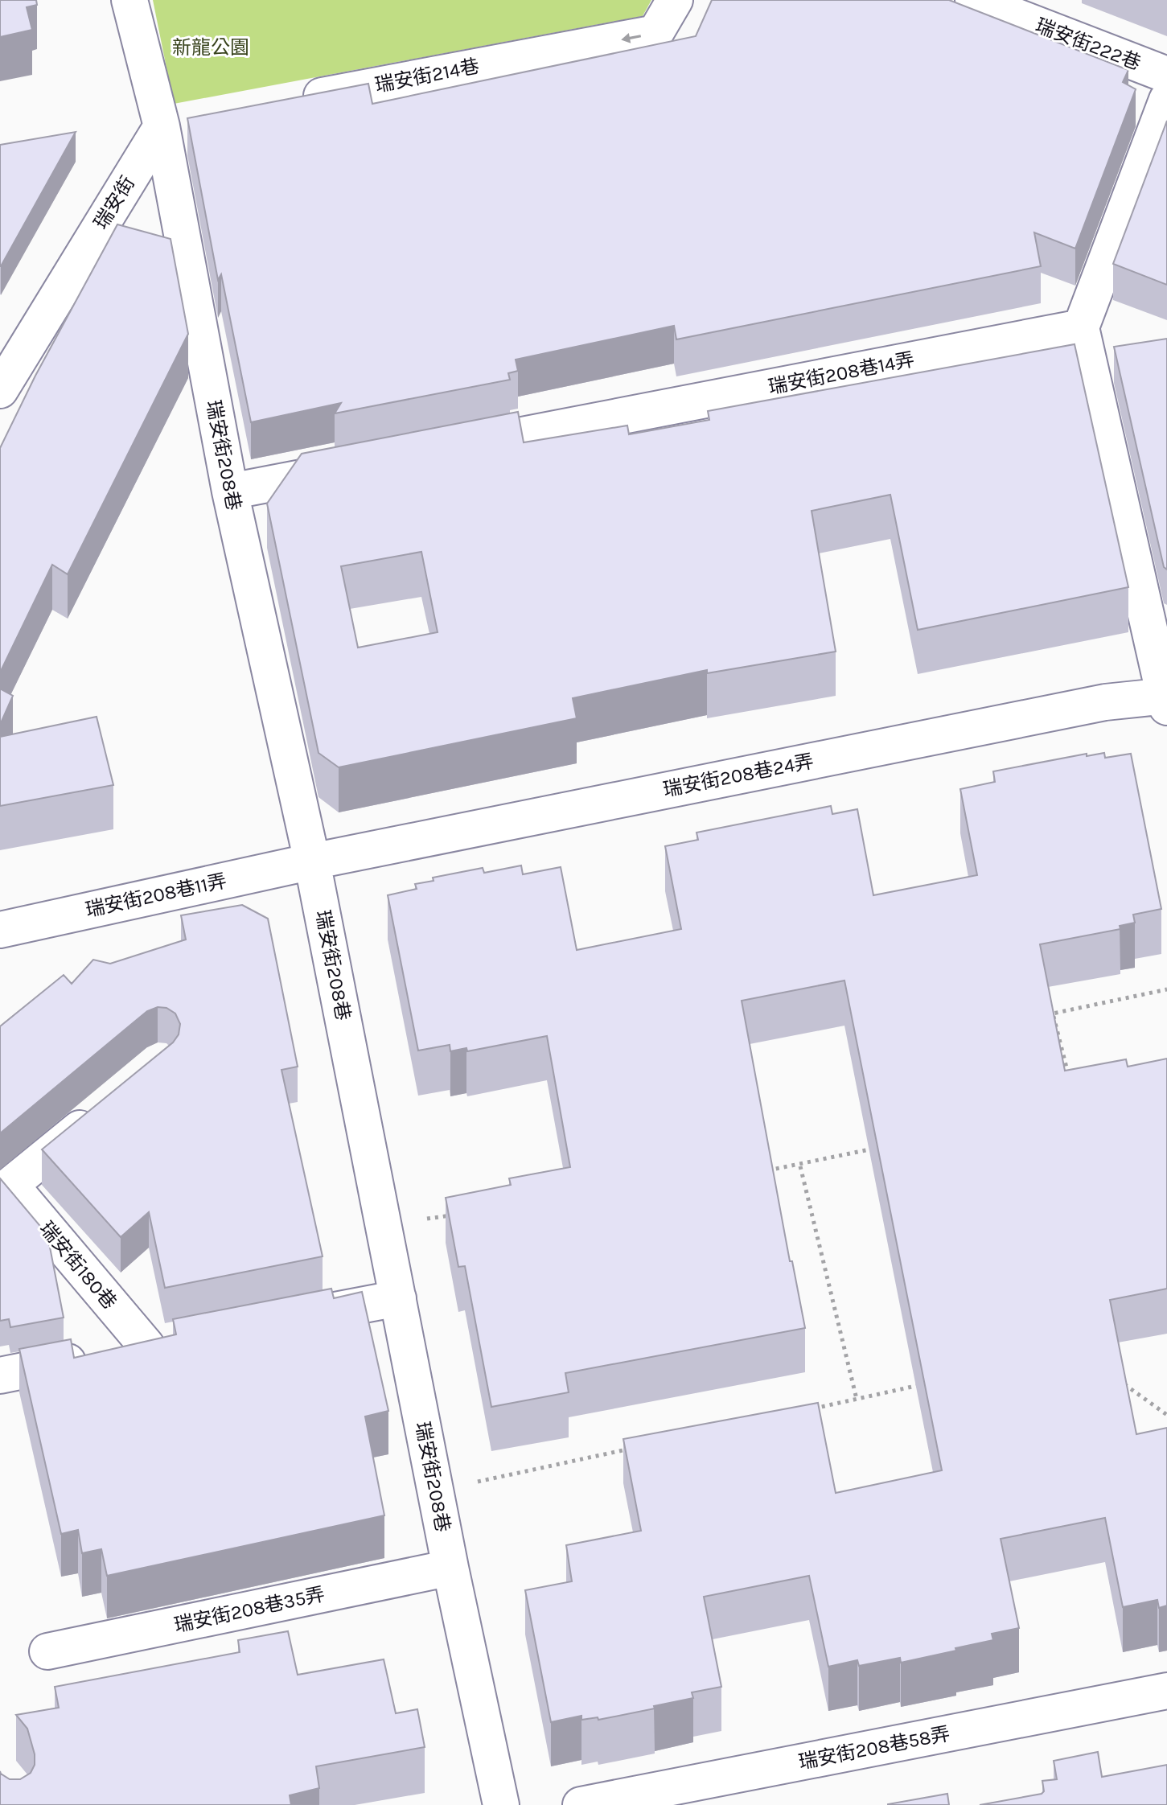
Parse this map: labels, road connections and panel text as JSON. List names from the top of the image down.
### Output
{
  "streets": {
    "street": [
      "瑞安街222巷",
      "瑞安街214巷",
      "瑞安街",
      "瑞安街208巷14弄",
      "瑞安街208巷",
      "瑞安街208巷24弄",
      "瑞安街208巷11弄",
      "瑞安街180巷",
      "瑞安街208巷35弄",
      "瑞安街208巷58弄"
    ]
  },
  "crossings": [
    ["瑞安街", "瑞安街208巷"],
    ["瑞安街208巷", "瑞安街208巷24弄"],
    ["瑞安街208巷", "瑞安街208巷11弄"],
    ["瑞安街208巷", "瑞安街208巷35弄"],
    ["瑞安街208巷24弄", "瑞安街208巷11弄"]
  ],
  "one_way": ["瑞安街214巷"],
  "parks": ["新龍公園"]
}
